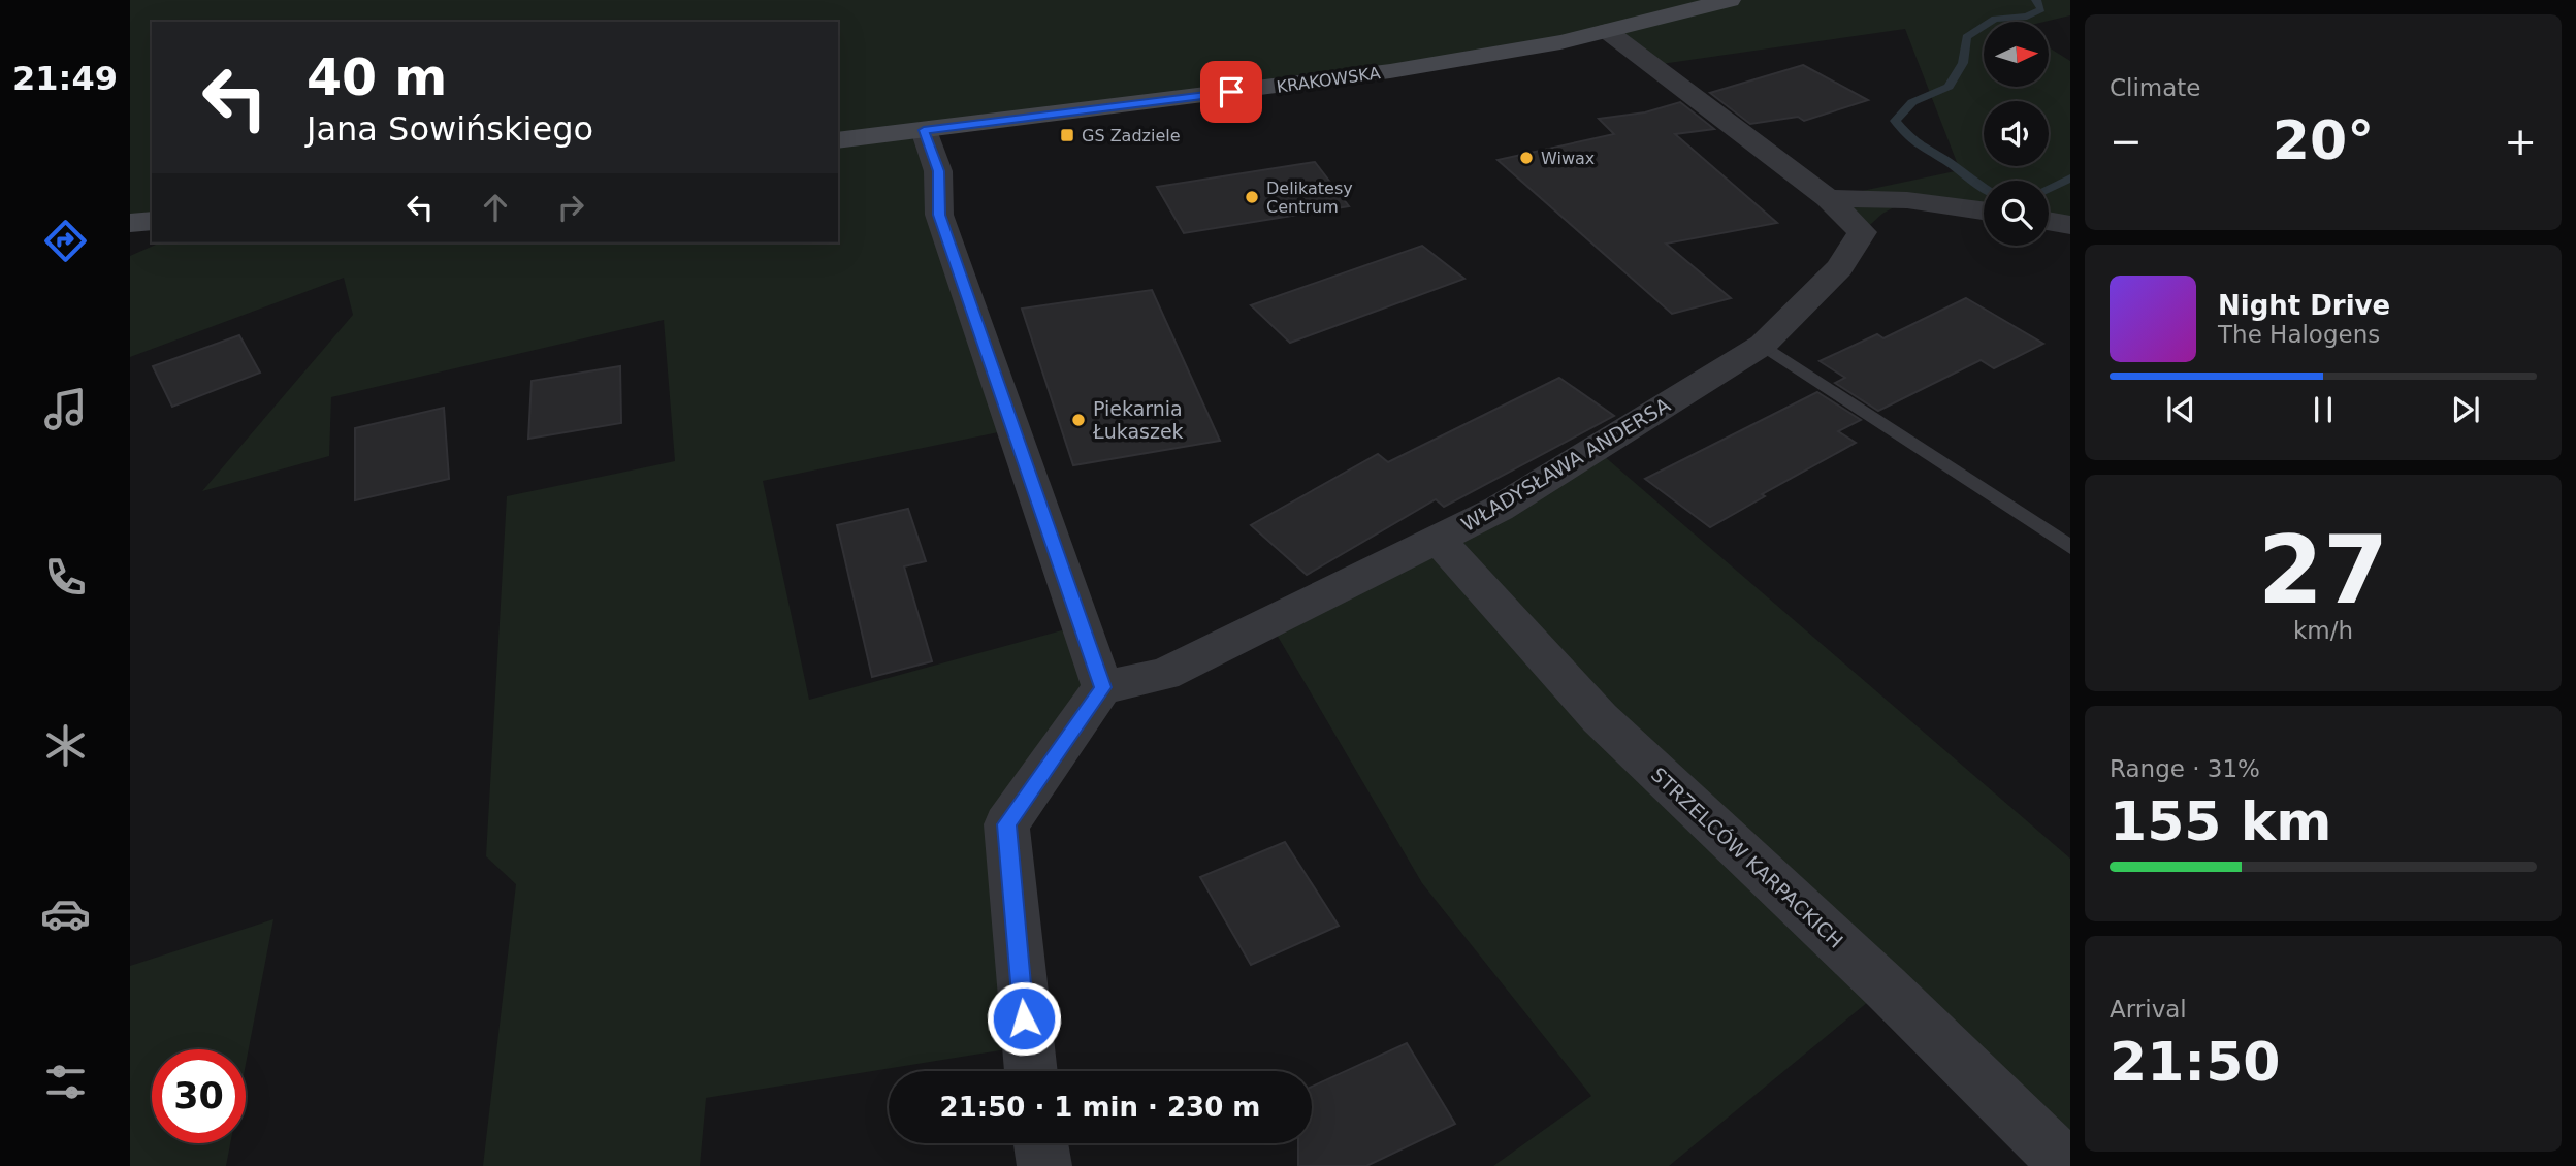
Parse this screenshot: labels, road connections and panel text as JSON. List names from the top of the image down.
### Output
{
  "streets": {
    "main road": ["KRAKOWSKA"],
    "street": ["WŁADYSŁAWA ANDERSA", "STRZELCÓW KARPACKICH"]
  },
  "crossings": [
    ["KRAKOWSKA", "WŁADYSŁAWA ANDERSA"],
    ["WŁADYSŁAWA ANDERSA", "STRZELCÓW KARPACKICH"]
  ],
  "places": {
    "transit": ["GS Zadziele"],
    "other": ["Wiwax", "Delikatesy Centrum", "Piekarnia Łukaszek"]
  },
  "north": "right",
  "page": {
    "tabs": "21:49",
    "tile": [
      "Climate",
      ["27", "km/h"],
      ["Range · 31%", "155 km"],
      ["Arrival", "21:50"]
    ],
    "turn": ["40 m", "Jana Sowińskiego"],
    "heat": ["−", "20°", "+"],
    "song": ["Night Drive", "The Halogens"],
    "limit": "30",
    "trip": "21:50 · 1 min · 230 m"
  }
}
